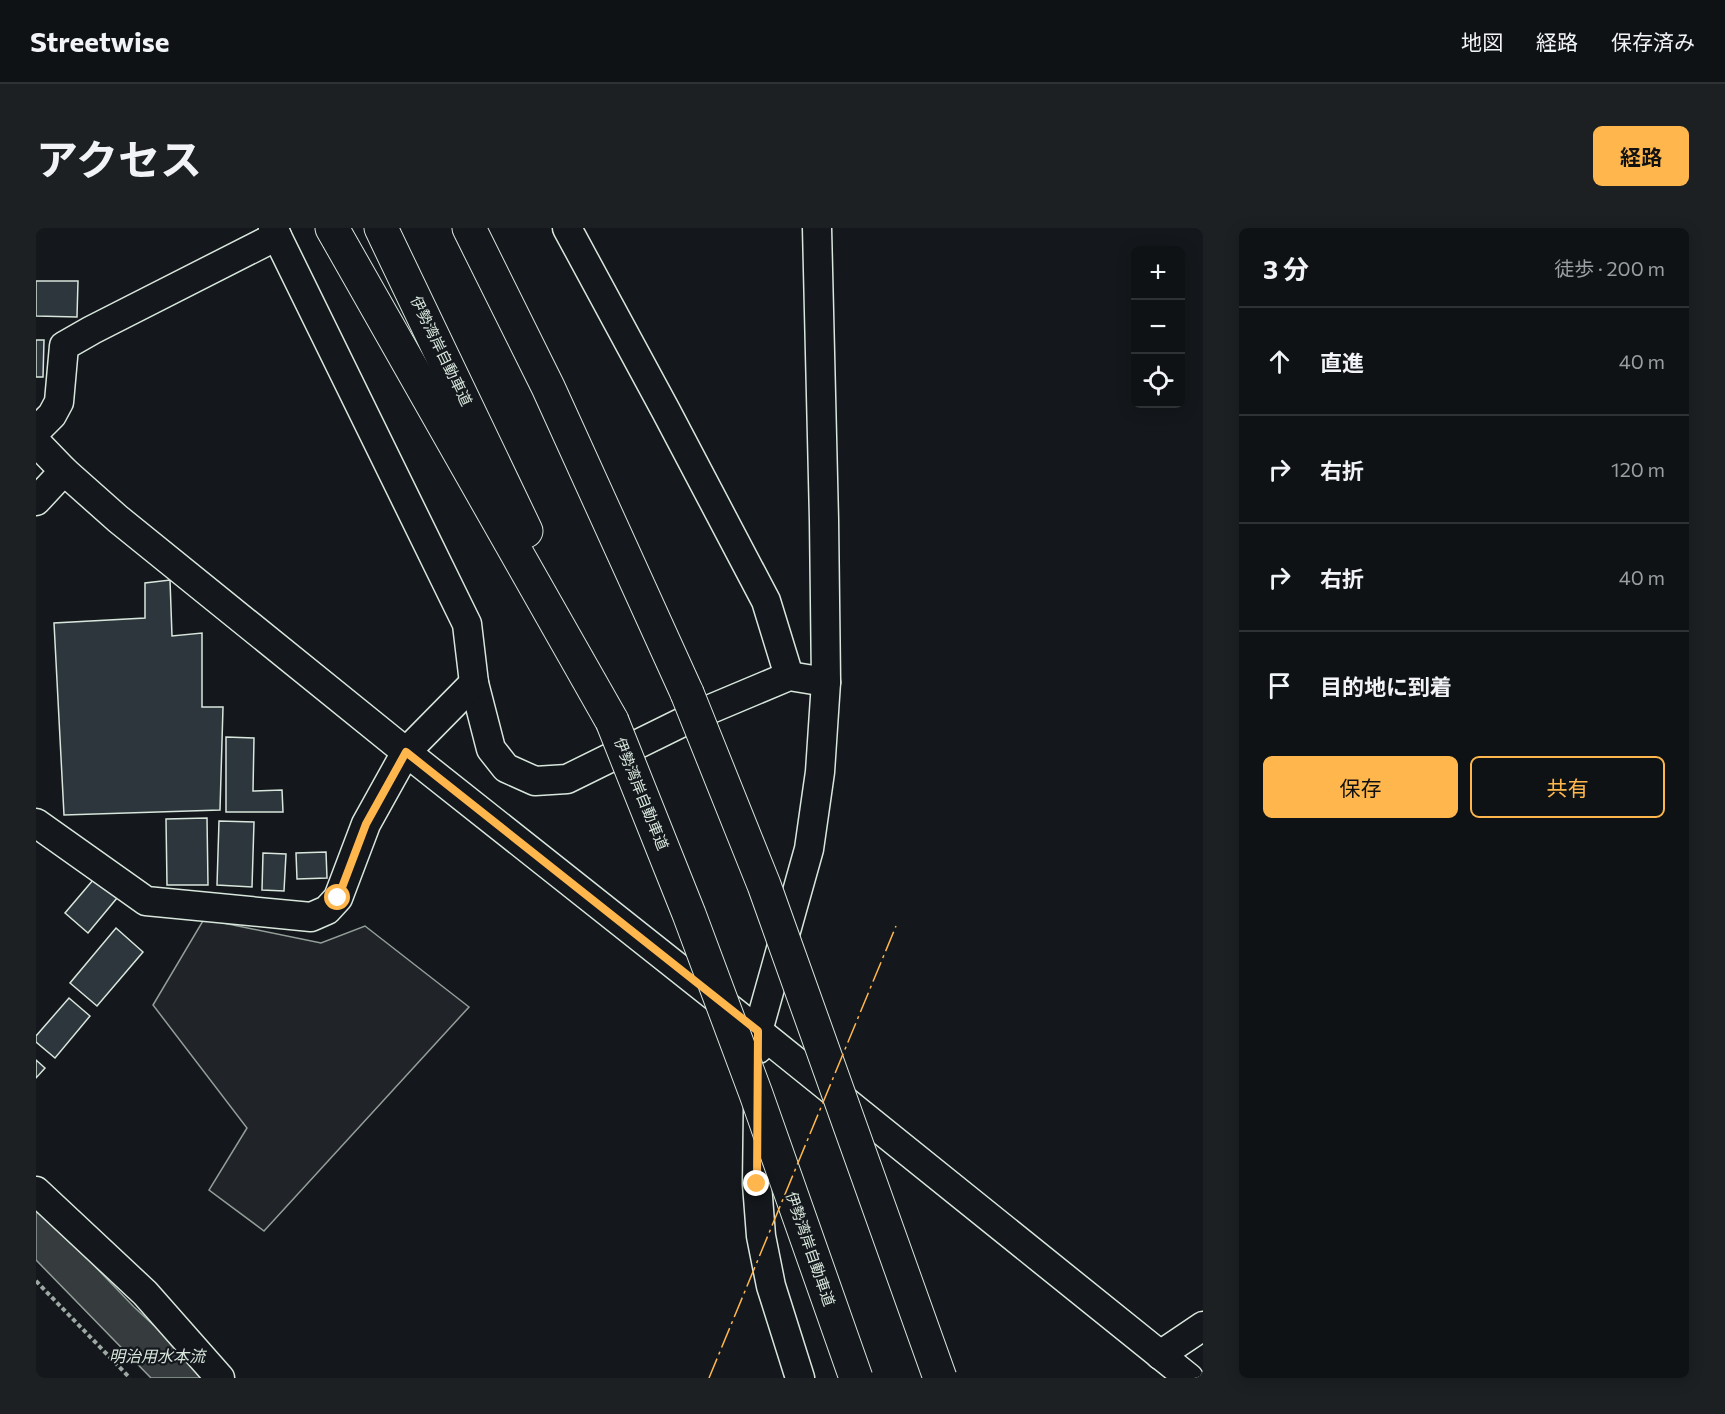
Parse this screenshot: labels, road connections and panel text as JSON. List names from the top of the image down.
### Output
{
  "streets": {
    "highway": ["伊勢湾岸自動車道"]
  },
  "water": ["明治用水本流"],
  "page": {
    "header": "Streetwise",
    "nav": ["地図", "経路", "保存済み"],
    "title": "アクセス",
    "buttons": [
      "経路",
      ["保存", "共有"]
    ],
    "heading": ["3 分", "徒歩 · 200 m"],
    "map_buttons": ["+", "−"],
    "list": [
      ["直進", "40 m"],
      ["右折", "120 m"],
      ["右折", "40 m"],
      "目的地に到着"
    ]
  }
}
